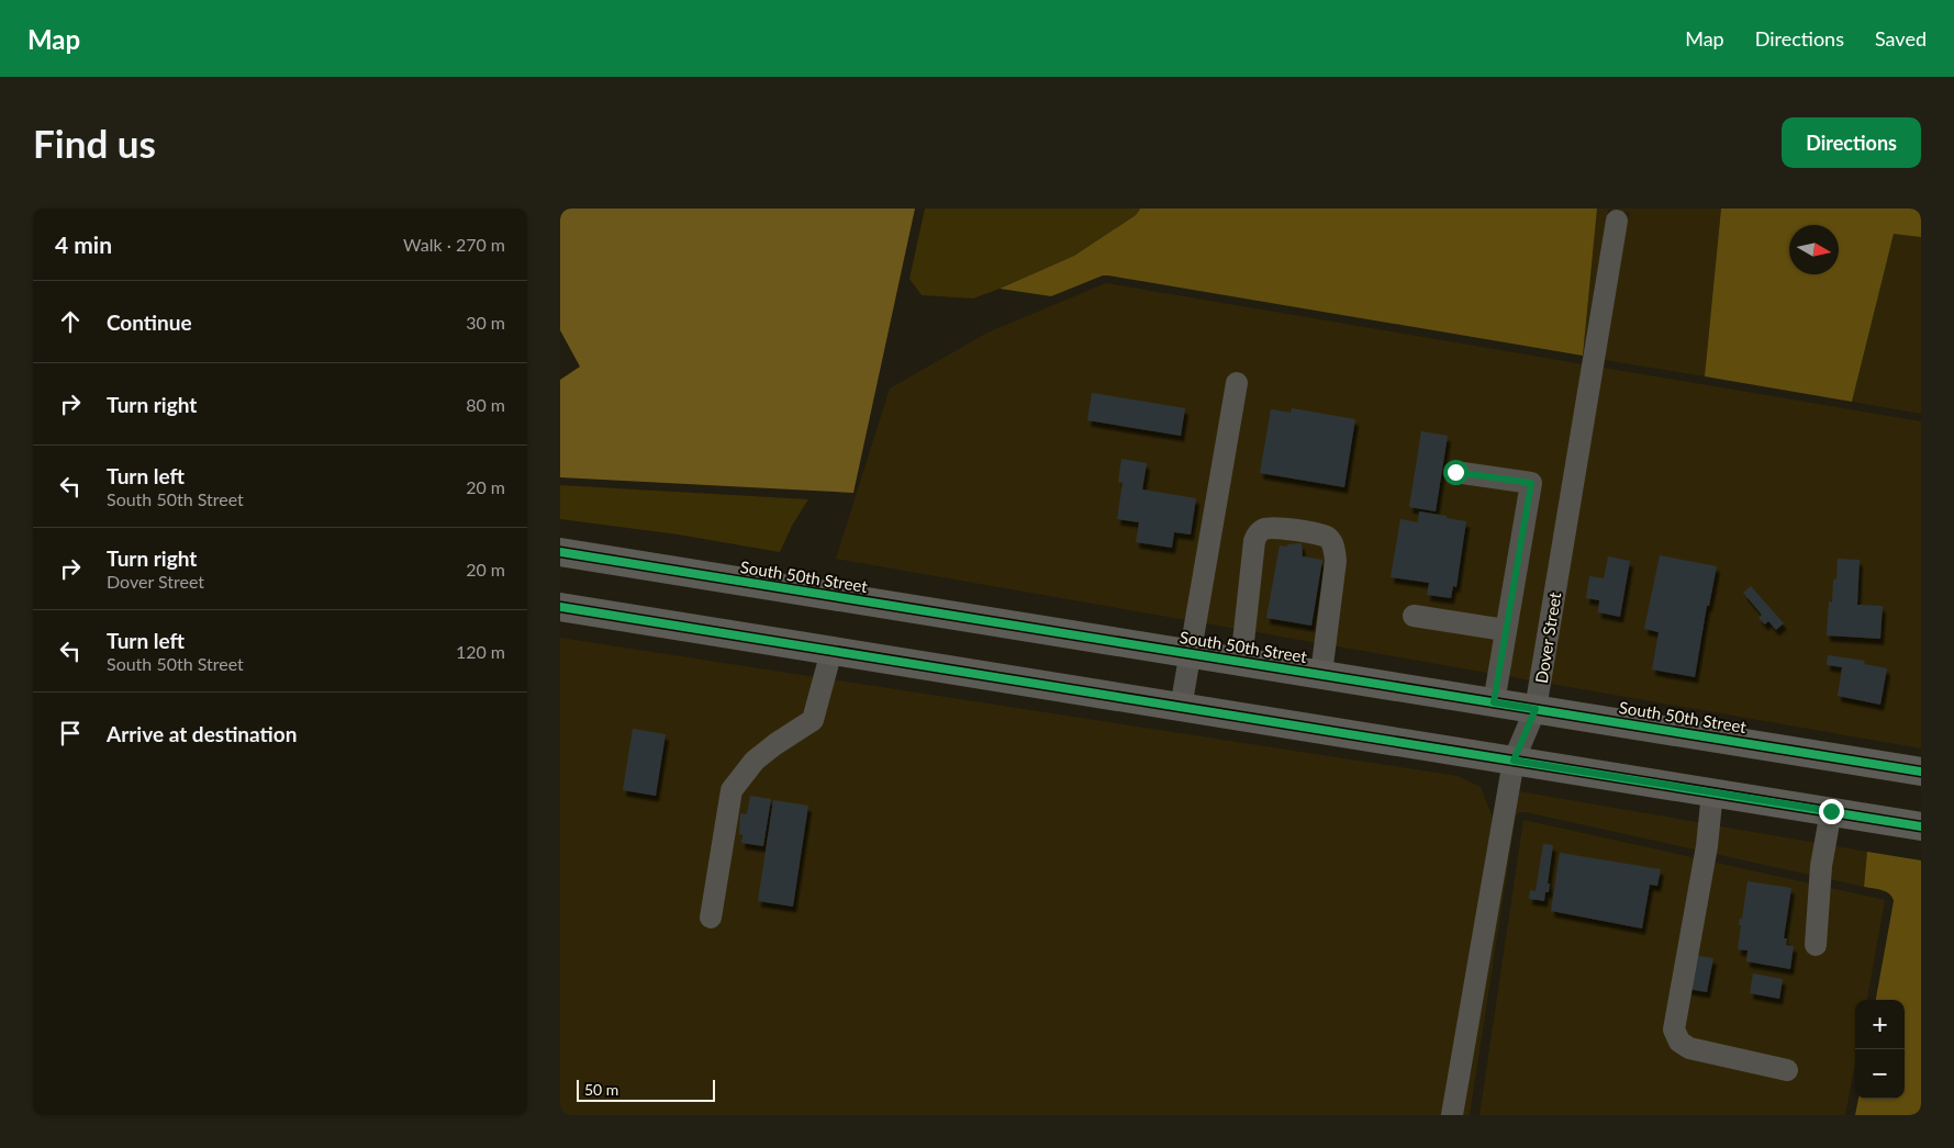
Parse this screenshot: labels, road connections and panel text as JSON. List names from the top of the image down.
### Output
{
  "streets": {
    "main road": ["South 50th Street"],
    "street": ["Dover Street"]
  },
  "crossings": [
    ["South 50th Street", "Dover Street"]
  ],
  "scale_bar": "50 m",
  "north": "right",
  "page": {
    "header": "Map",
    "nav": ["Map", "Directions", "Saved"],
    "buttons": "Directions",
    "title": "Find us",
    "heading": ["4 min", "Walk · 270 m"],
    "list": [
      ["Continue", "30 m"],
      ["Turn right", "80 m"],
      ["Turn left", "South 50th Street", "20 m"],
      ["Turn right", "Dover Street", "20 m"],
      ["Turn left", "South 50th Street", "120 m"],
      "Arrive at destination"
    ],
    "map_buttons": ["+", "−"],
    "scale": "50 m"
  }
}
